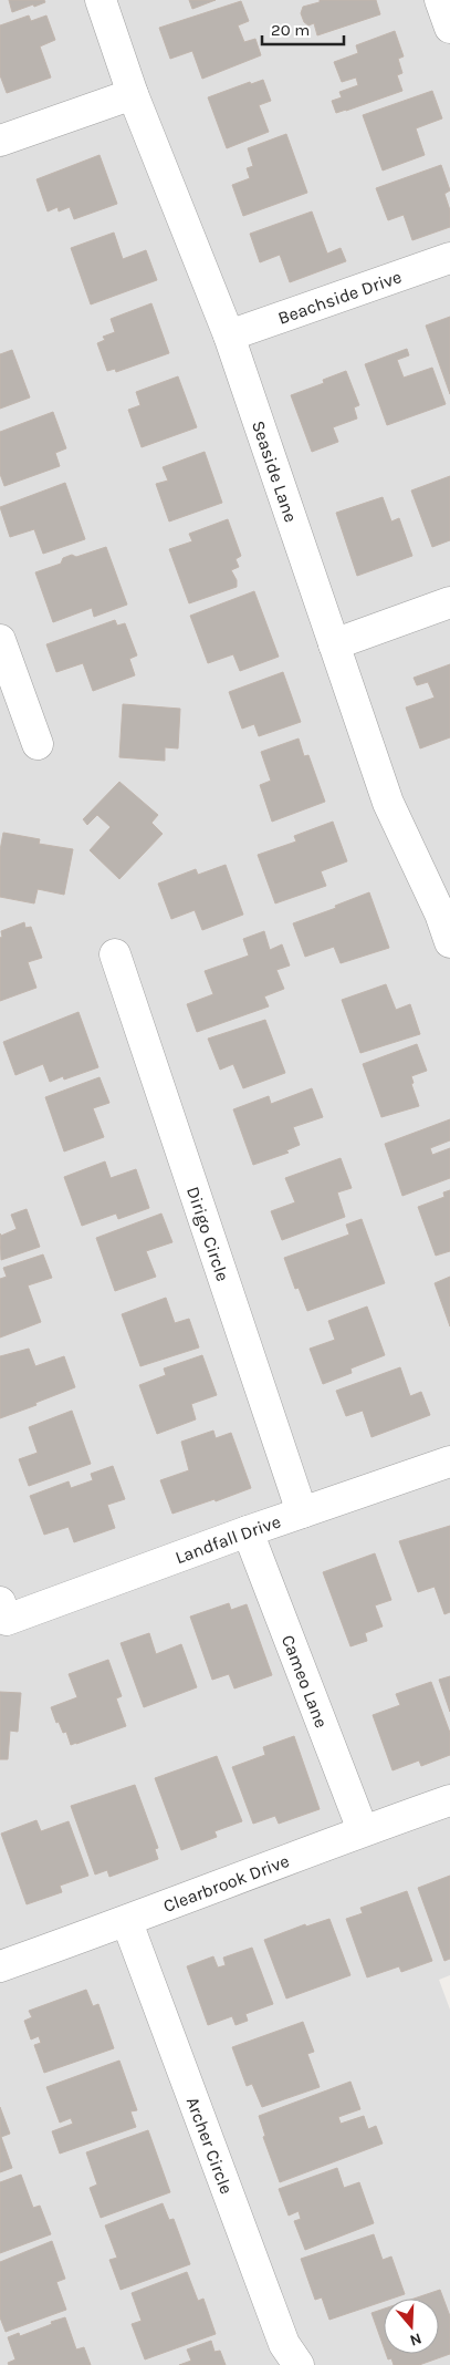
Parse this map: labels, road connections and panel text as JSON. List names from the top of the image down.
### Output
{
  "streets": {
    "street": [
      "Beachside Drive",
      "Seaside Lane",
      "Dirigo Circle",
      "Landfall Drive",
      "Cameo Lane",
      "Clearbrook Drive",
      "Archer Circle"
    ]
  },
  "crossings": [
    ["Beachside Drive", "Seaside Lane"],
    ["Dirigo Circle", "Landfall Drive"],
    ["Landfall Drive", "Cameo Lane"],
    ["Cameo Lane", "Clearbrook Drive"],
    ["Clearbrook Drive", "Archer Circle"]
  ],
  "scale_bar": "20 m",
  "north": "bottom"
}
